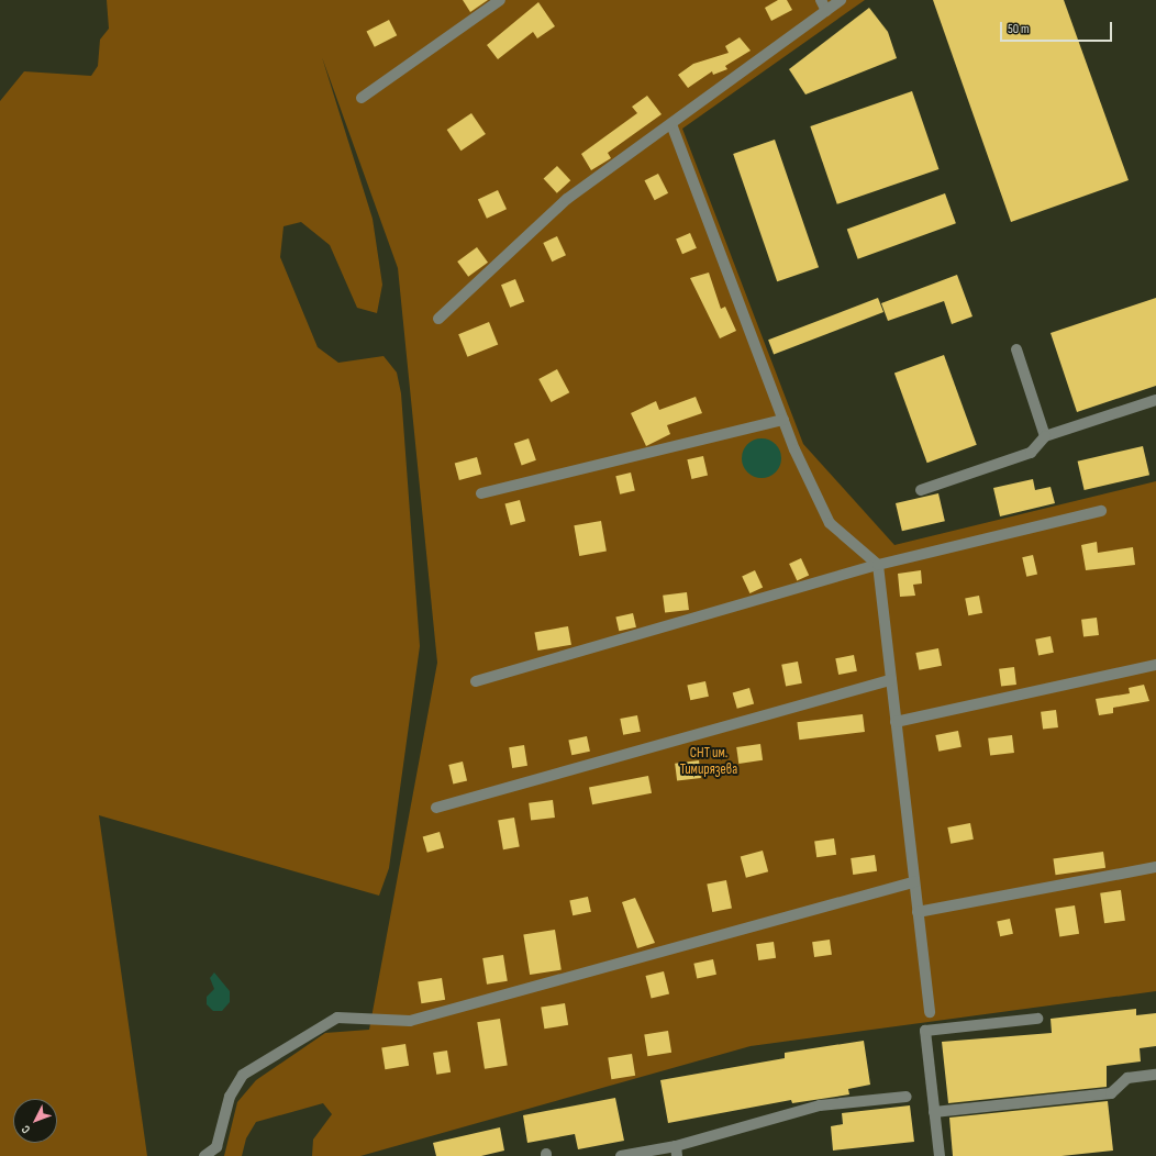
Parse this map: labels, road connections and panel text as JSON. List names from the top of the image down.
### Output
{
  "parks": ["СНТ им. Тимирязева"],
  "scale_bar": "50 m",
  "north": "bottom left"
}
